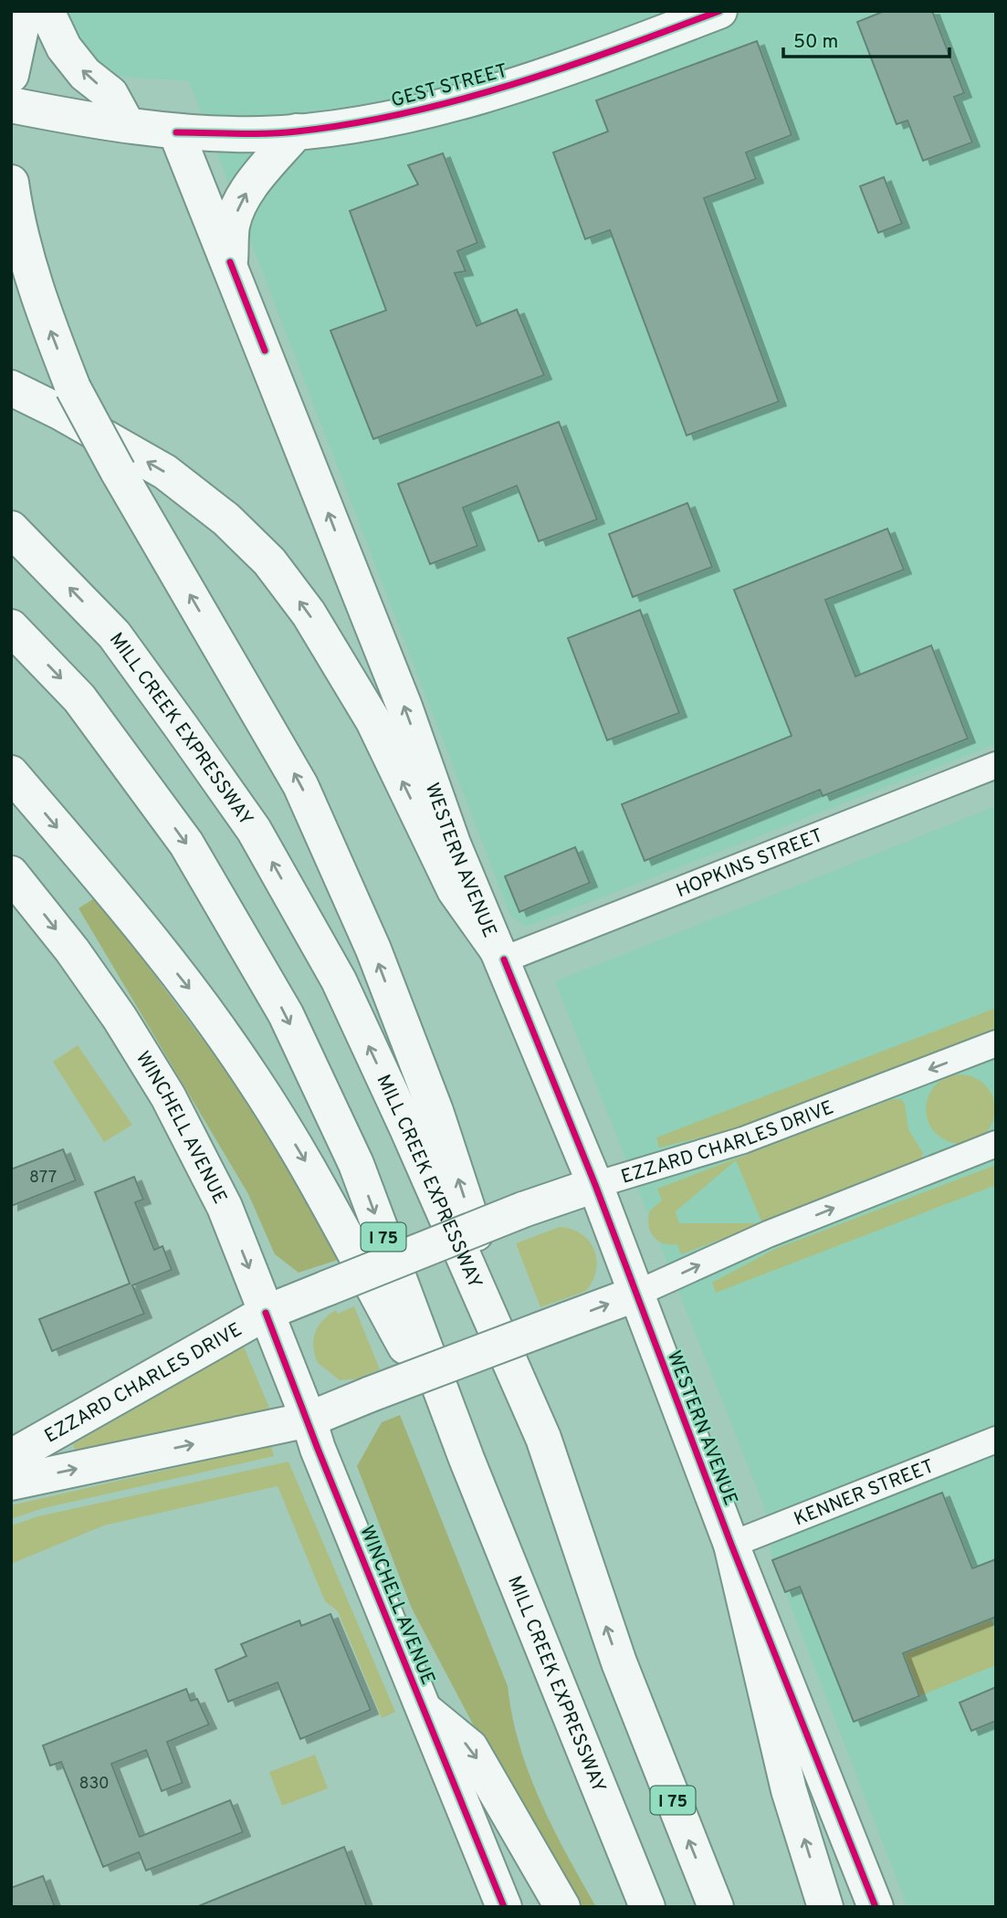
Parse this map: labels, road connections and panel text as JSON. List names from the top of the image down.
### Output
{
  "streets": {
    "main road": [
      "GEST STREET",
      "MILL CREEK EXPRESSWAY",
      "WESTERN AVENUE",
      "WINCHELL AVENUE",
      "EZZARD CHARLES DRIVE",
      "I 75"
    ],
    "street": ["HOPKINS STREET", "KENNER STREET"]
  },
  "crossings": [
    ["GEST STREET", "WESTERN AVENUE"],
    ["WESTERN AVENUE", "HOPKINS STREET"],
    ["WESTERN AVENUE", "EZZARD CHARLES DRIVE"],
    ["WESTERN AVENUE", "KENNER STREET"],
    ["WINCHELL AVENUE", "EZZARD CHARLES DRIVE"]
  ],
  "house_numbers": ["877", "830"],
  "scale_bar": "50 m"
}
